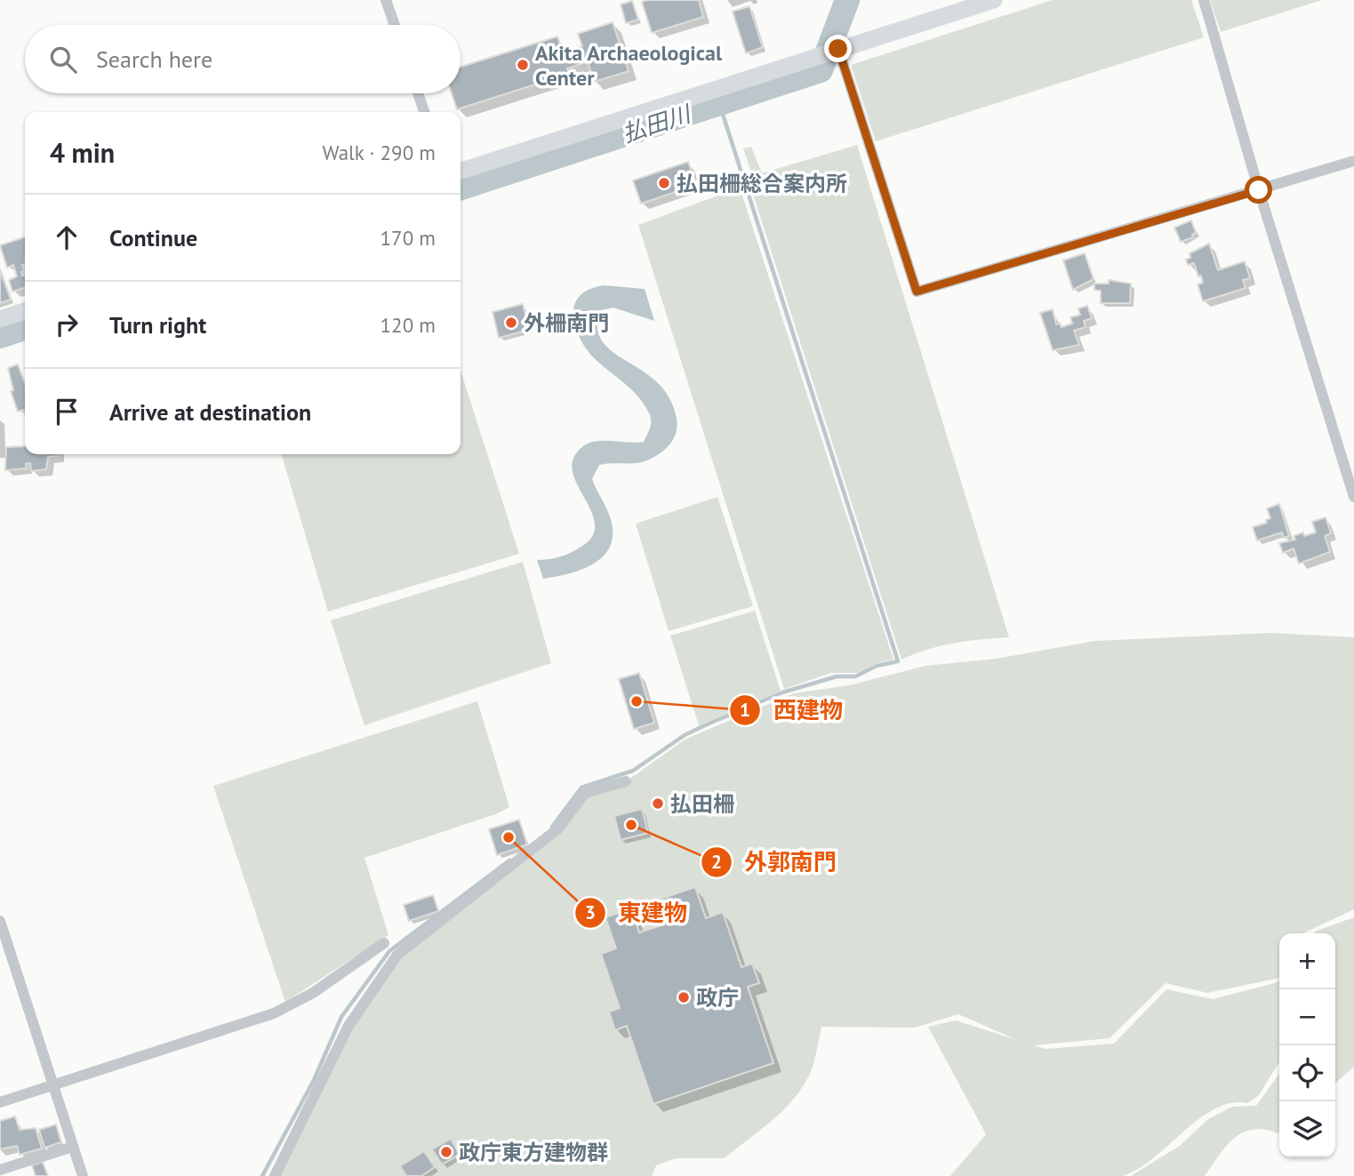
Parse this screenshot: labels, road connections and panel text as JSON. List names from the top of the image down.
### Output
{
  "water": ["払田川"],
  "places": [
    "Akita Archaeological Center",
    "払田柵総合案内所",
    "外柵南門",
    "西建物",
    "払田柵",
    "外郭南門",
    "東建物",
    "政庁",
    "政庁東方建物群"
  ],
  "page": {
    "search": "Search here",
    "heading": ["4 min", "Walk · 290 m"],
    "list": [
      ["Continue", "170 m"],
      ["Turn right", "120 m"],
      "Arrive at destination"
    ],
    "map_buttons": ["+", "−"]
  }
}
